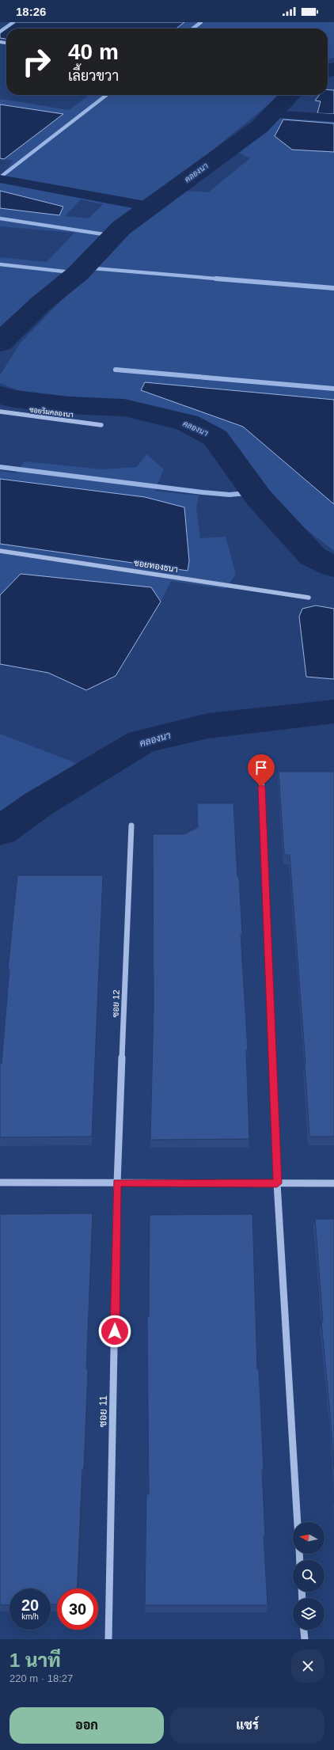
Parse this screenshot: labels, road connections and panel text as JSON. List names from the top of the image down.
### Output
{
  "streets": {
    "street": [
      "ซอยริมคลองนา",
      "ซอยทองธนา",
      "ซอย 12",
      "ซอย 11"
    ]
  },
  "crossings": [
    ["ซอย 12", "ซอย 11"]
  ],
  "water": ["คลองนา"],
  "north": "left",
  "page": {
    "status": "18:26",
    "turn": ["40 m", "เลี้ยวขวา"],
    "speed": "20 km/h",
    "limit": "30",
    "heading": ["1 นาที", "220 m · 18:27"],
    "buttons": ["ออก", "แชร์"]
  }
}
